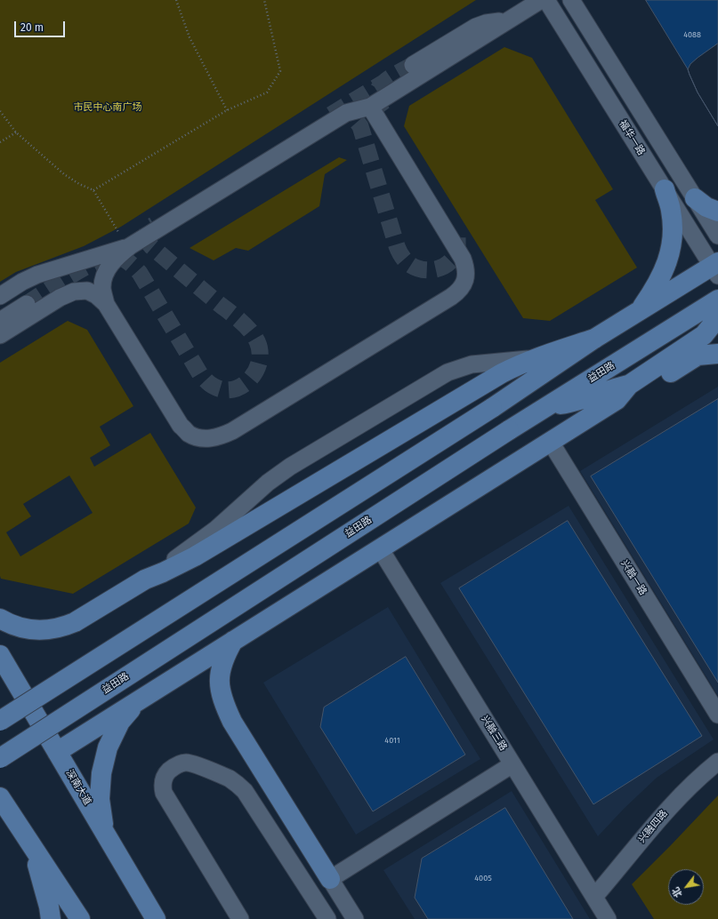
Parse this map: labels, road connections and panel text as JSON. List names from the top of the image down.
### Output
{
  "streets": {
    "main road": ["益田路", "深南大道"],
    "street": [
      "福华一路",
      "兴融一路",
      "兴融三路",
      "兴融四路"
    ]
  },
  "crossings": [
    ["兴融三路", "兴融四路"]
  ],
  "parks": ["市民中心南广场"],
  "house_numbers": ["4088", "4011", "4005"],
  "scale_bar": "20 m",
  "north": "bottom left"
}
